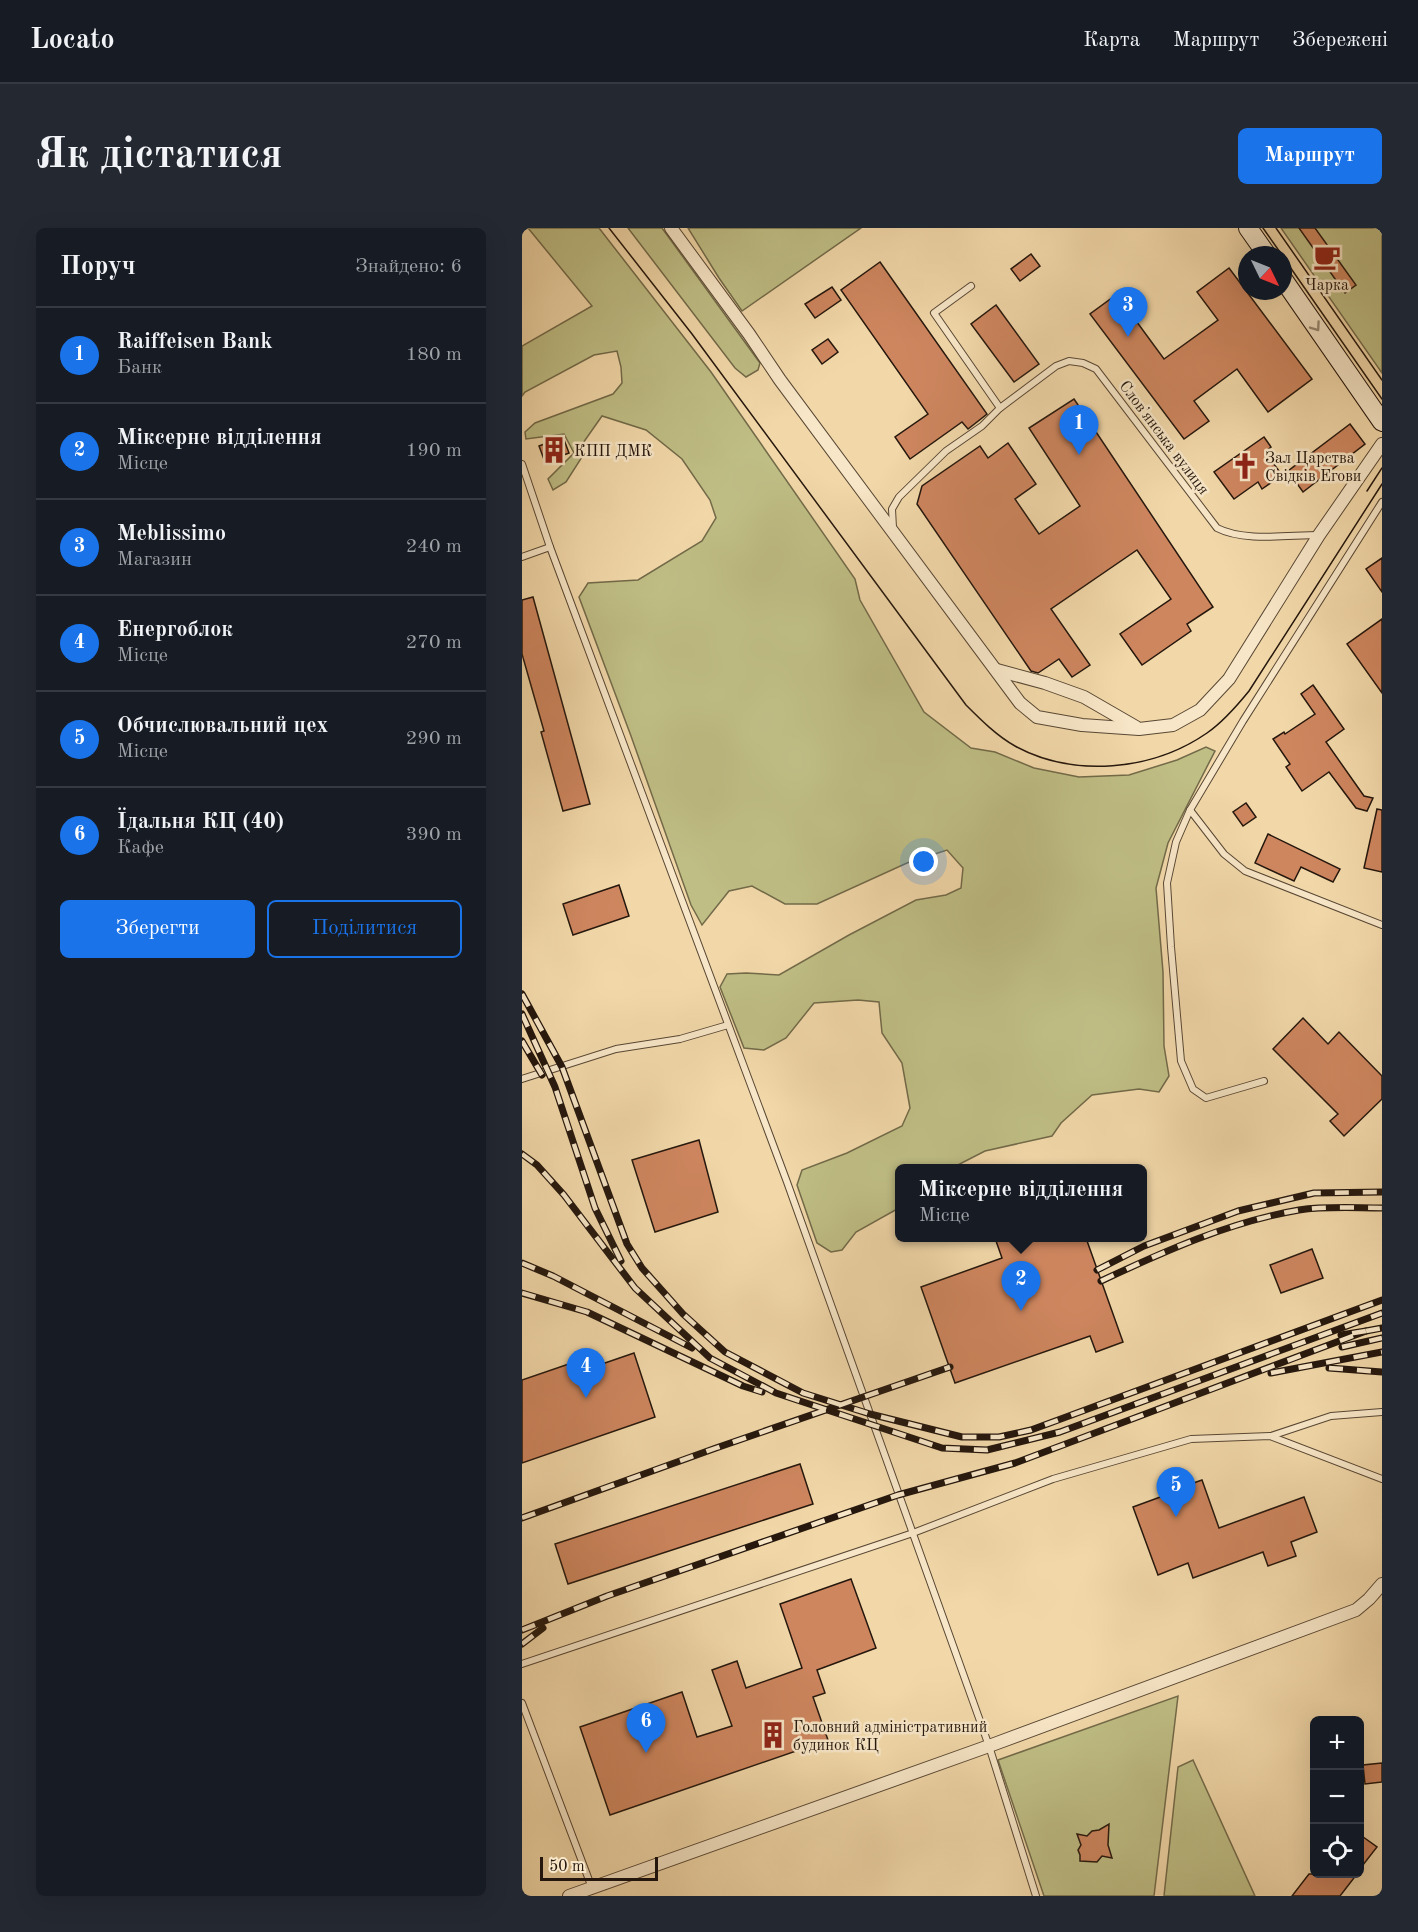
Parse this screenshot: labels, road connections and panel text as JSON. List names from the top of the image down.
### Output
{
  "streets": {
    "lane": ["Словʼянська вулиця"]
  },
  "places": {
    "cafe": ["Чарка"],
    "building": ["КПП ДМК", "Головний адміністративний будинок КЦ"],
    "church": ["Зал Царства Свiдкiв Егови"]
  },
  "scale_bar": "50 m",
  "north": "bottom right",
  "page": {
    "header": "Locato",
    "nav": ["Карта", "Маршрут", "Збережені"],
    "buttons": [
      "Маршрут",
      ["Зберегти", "Поділитися"]
    ],
    "title": "Як дістатися",
    "heading": ["Поруч", "Знайдено: 6"],
    "pins": [
      "3",
      "1",
      "2",
      "4",
      "5",
      "6"
    ],
    "list": [
      {
        "mark": "1",
        "name": "Raiffeisen Bank",
        "note": "Банк",
        "value": "180 m"
      },
      {
        "mark": "2",
        "name": "Міксерне відділення",
        "note": "Місце",
        "value": "190 m"
      },
      {
        "mark": "3",
        "name": "Meblissimo",
        "note": "Магазин",
        "value": "240 m"
      },
      {
        "mark": "4",
        "name": "Енергоблок",
        "note": "Місце",
        "value": "270 m"
      },
      {
        "mark": "5",
        "name": "Обчислювальний цех",
        "note": "Місце",
        "value": "290 m"
      },
      {
        "mark": "6",
        "name": "Їдальня КЦ (40)",
        "note": "Кафе",
        "value": "390 m"
      }
    ],
    "popup": ["Міксерне відділення", "Місце"],
    "map_buttons": ["+", "−"],
    "scale": "50 m"
  }
}
